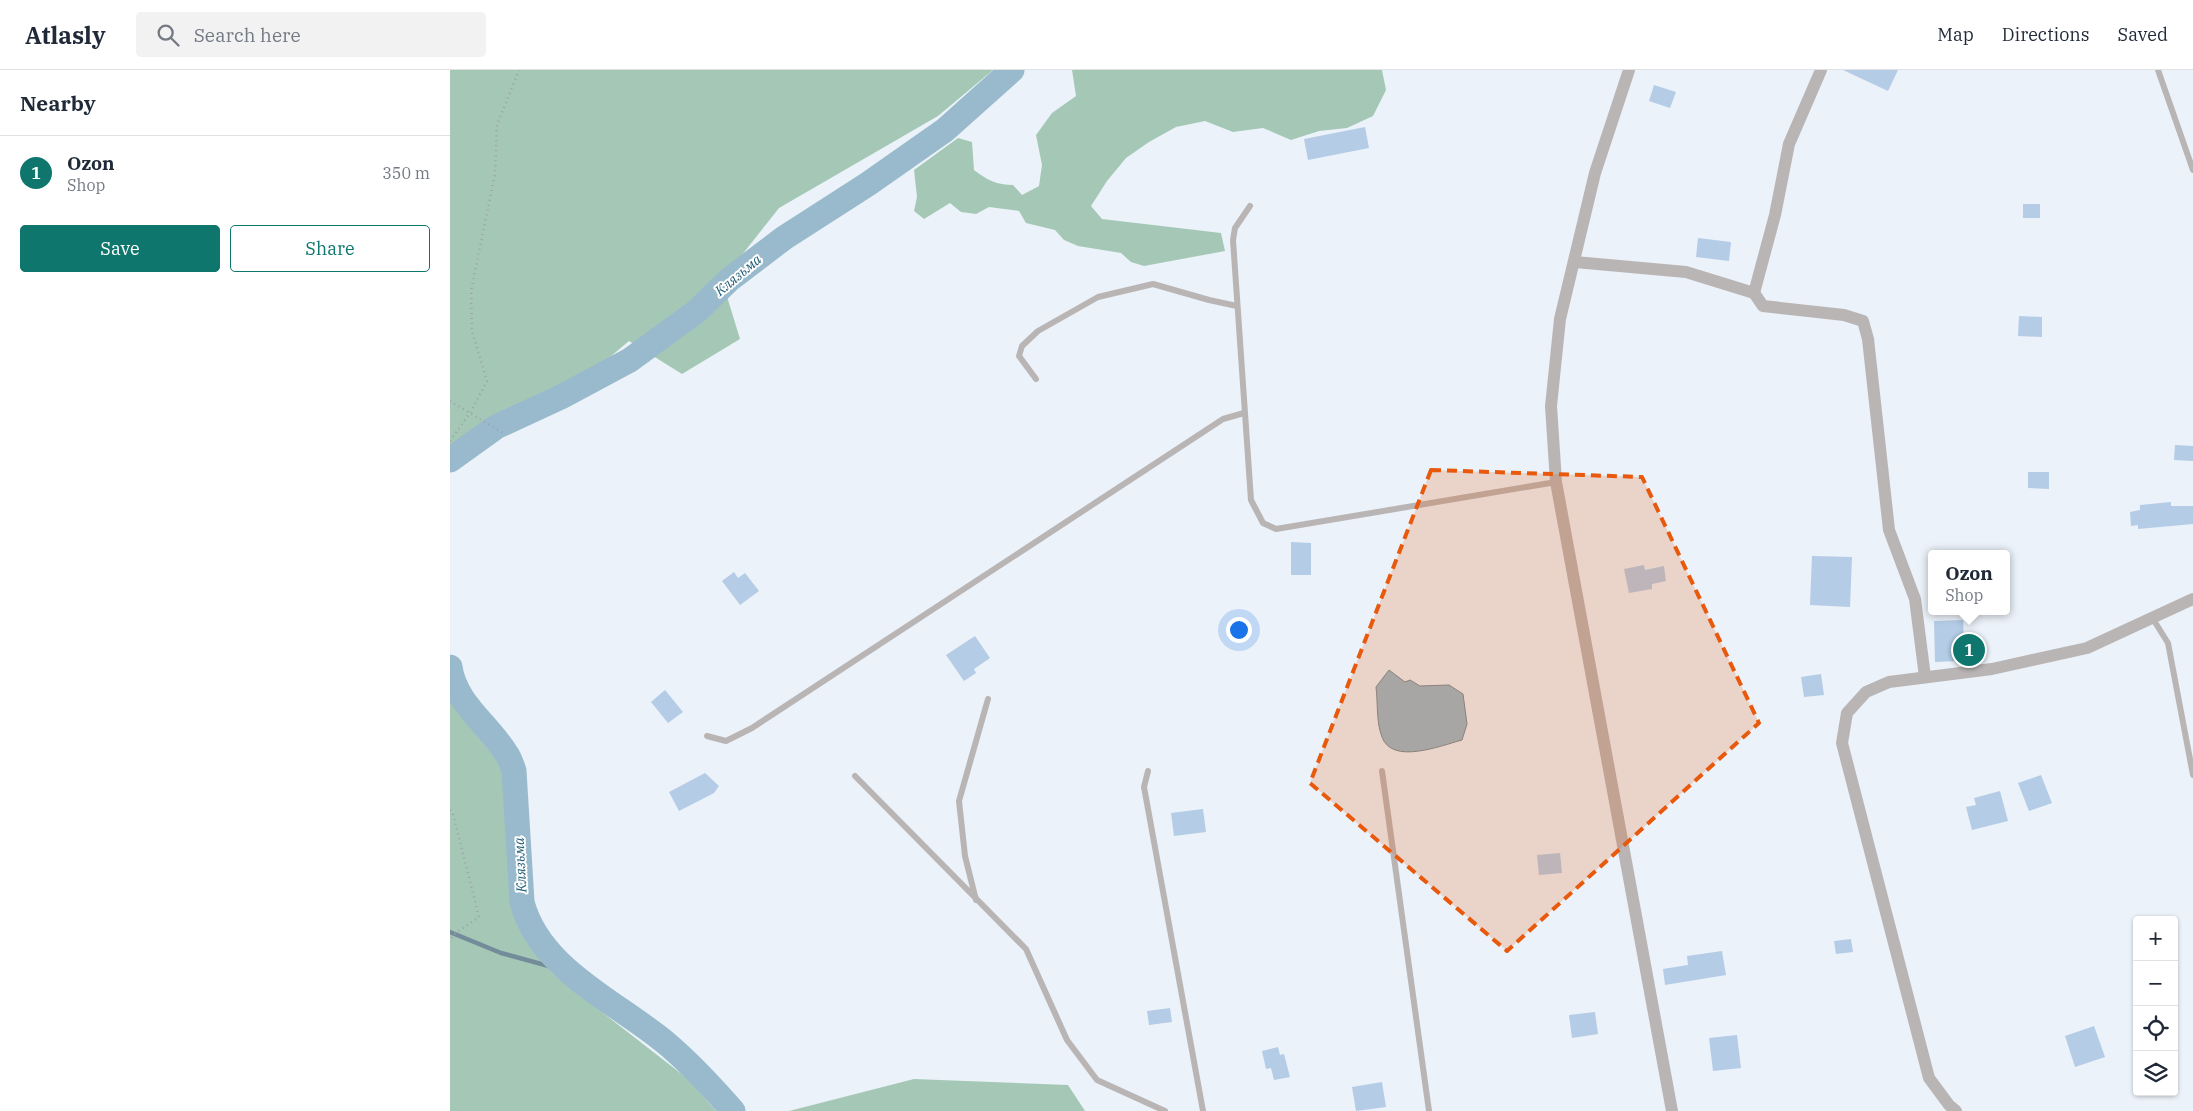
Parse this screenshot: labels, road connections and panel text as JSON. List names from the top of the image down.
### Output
{
  "water": ["Клязьма"],
  "page": {
    "header": "Atlasly",
    "search": "Search here",
    "nav": ["Map", "Directions", "Saved"],
    "heading": "Nearby",
    "list": [
      {
        "mark": "1",
        "name": "Ozon",
        "note": "Shop",
        "value": "350 m"
      }
    ],
    "buttons": ["Save", "Share"],
    "popup": ["Ozon", "Shop"],
    "pins": "1",
    "map_buttons": ["+", "−"]
  }
}
